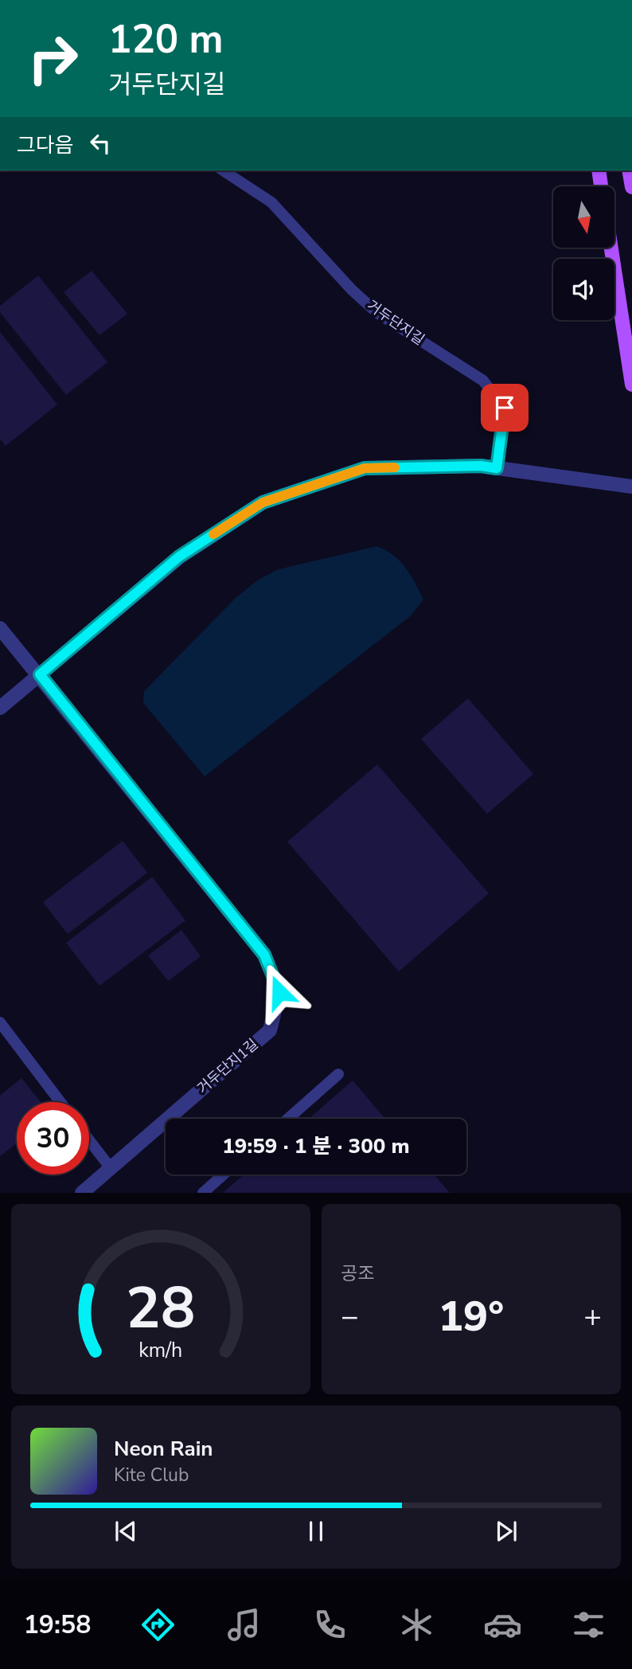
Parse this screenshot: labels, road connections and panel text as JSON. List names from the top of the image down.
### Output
{
  "streets": {
    "street": ["거두단지1길"],
    "lane": ["거두단지길"]
  },
  "north": "bottom",
  "page": {
    "turn": ["120 m", "거두단지길"],
    "then": "그다음",
    "limit": "30",
    "trip": "19:59 · 1 분 · 300 m",
    "tile": "공조",
    "heat": ["−", "19°", "+"],
    "song": ["Neon Rain", "Kite Club"],
    "tabs": "19:58",
    "gauge": ["28", "km/h"]
  }
}
